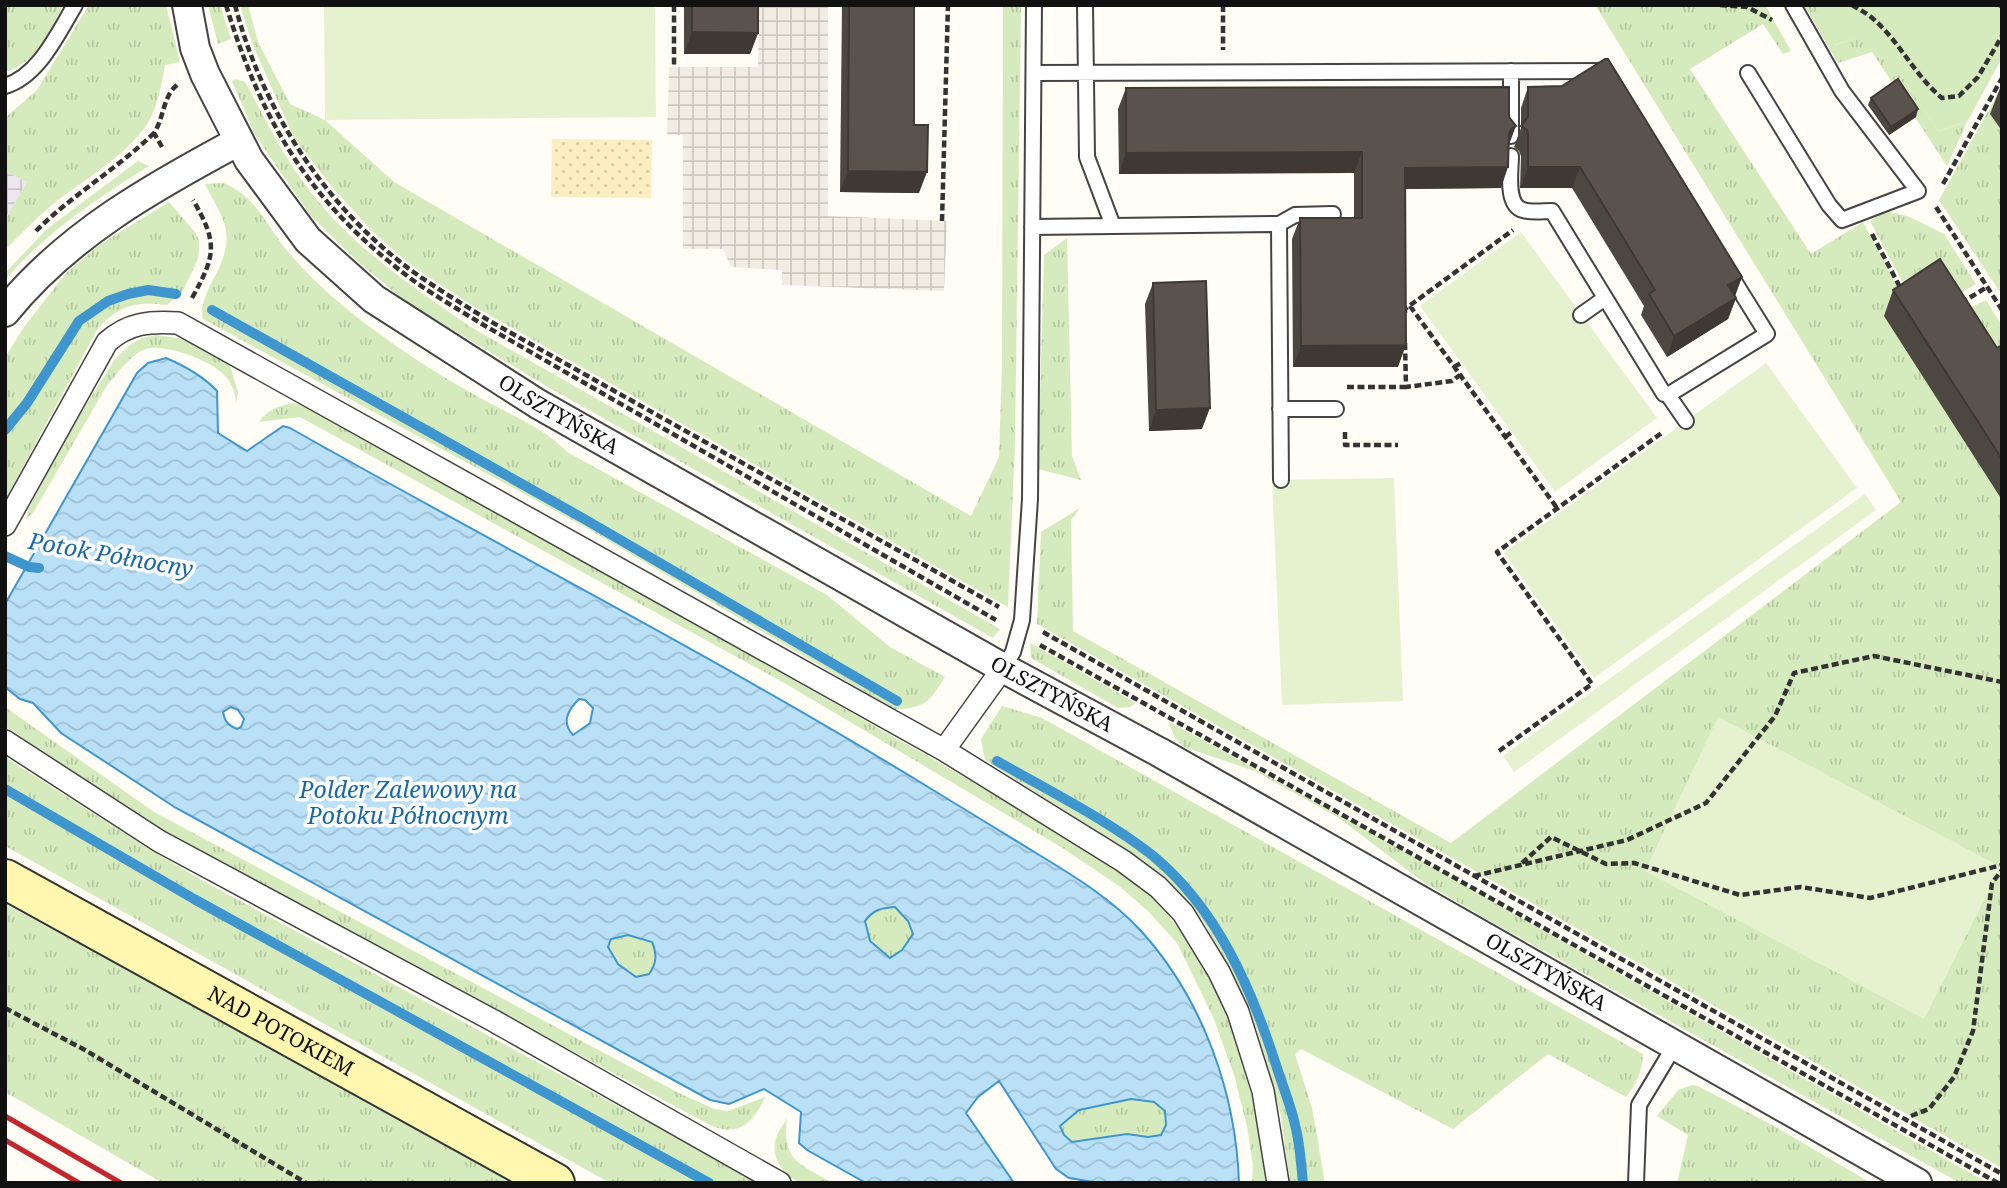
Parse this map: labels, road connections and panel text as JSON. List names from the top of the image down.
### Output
{
  "streets": {
    "main road": ["NAD POTOKIEM"],
    "street": ["OLSZTYŃSKA"]
  },
  "water": ["Potok Północny", "Polder Zalewowy na Potoku Północnym"]
}
